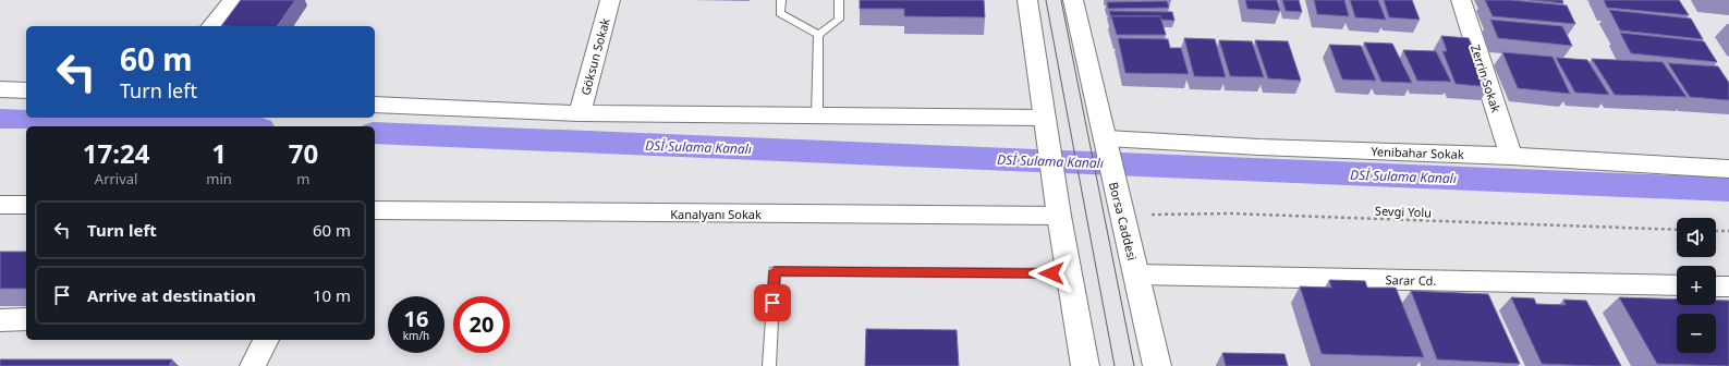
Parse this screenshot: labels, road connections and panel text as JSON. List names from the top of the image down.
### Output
{
  "streets": {
    "main road": ["Borsa Caddesi"],
    "street": [
      "Göksun Sokak",
      "Zerrin Sokak",
      "Yenibahar Sokak",
      "Kanalyanı Sokak",
      "Sarar Cd."
    ],
    "path": ["Sevgi Yolu"]
  },
  "crossings": [
    ["Zerrin Sokak", "Yenibahar Sokak"],
    ["Yenibahar Sokak", "Borsa Caddesi"],
    ["Sevgi Yolu", "Borsa Caddesi"],
    ["Borsa Caddesi", "Sarar Cd."]
  ],
  "water": ["DSİ Sulama Kanalı"],
  "page": {
    "turn": ["60 m", "Turn left"],
    "eta": [
      "17:24",
      "Arrival",
      "1",
      "min",
      "70",
      "m"
    ],
    "list": [
      {
        "name": "Turn left",
        "value": "60 m"
      },
      {
        "name": "Arrive at destination",
        "value": "10 m"
      }
    ],
    "map_buttons": ["+", "−"],
    "speed": "16 km/h",
    "limit": "20"
  }
}
